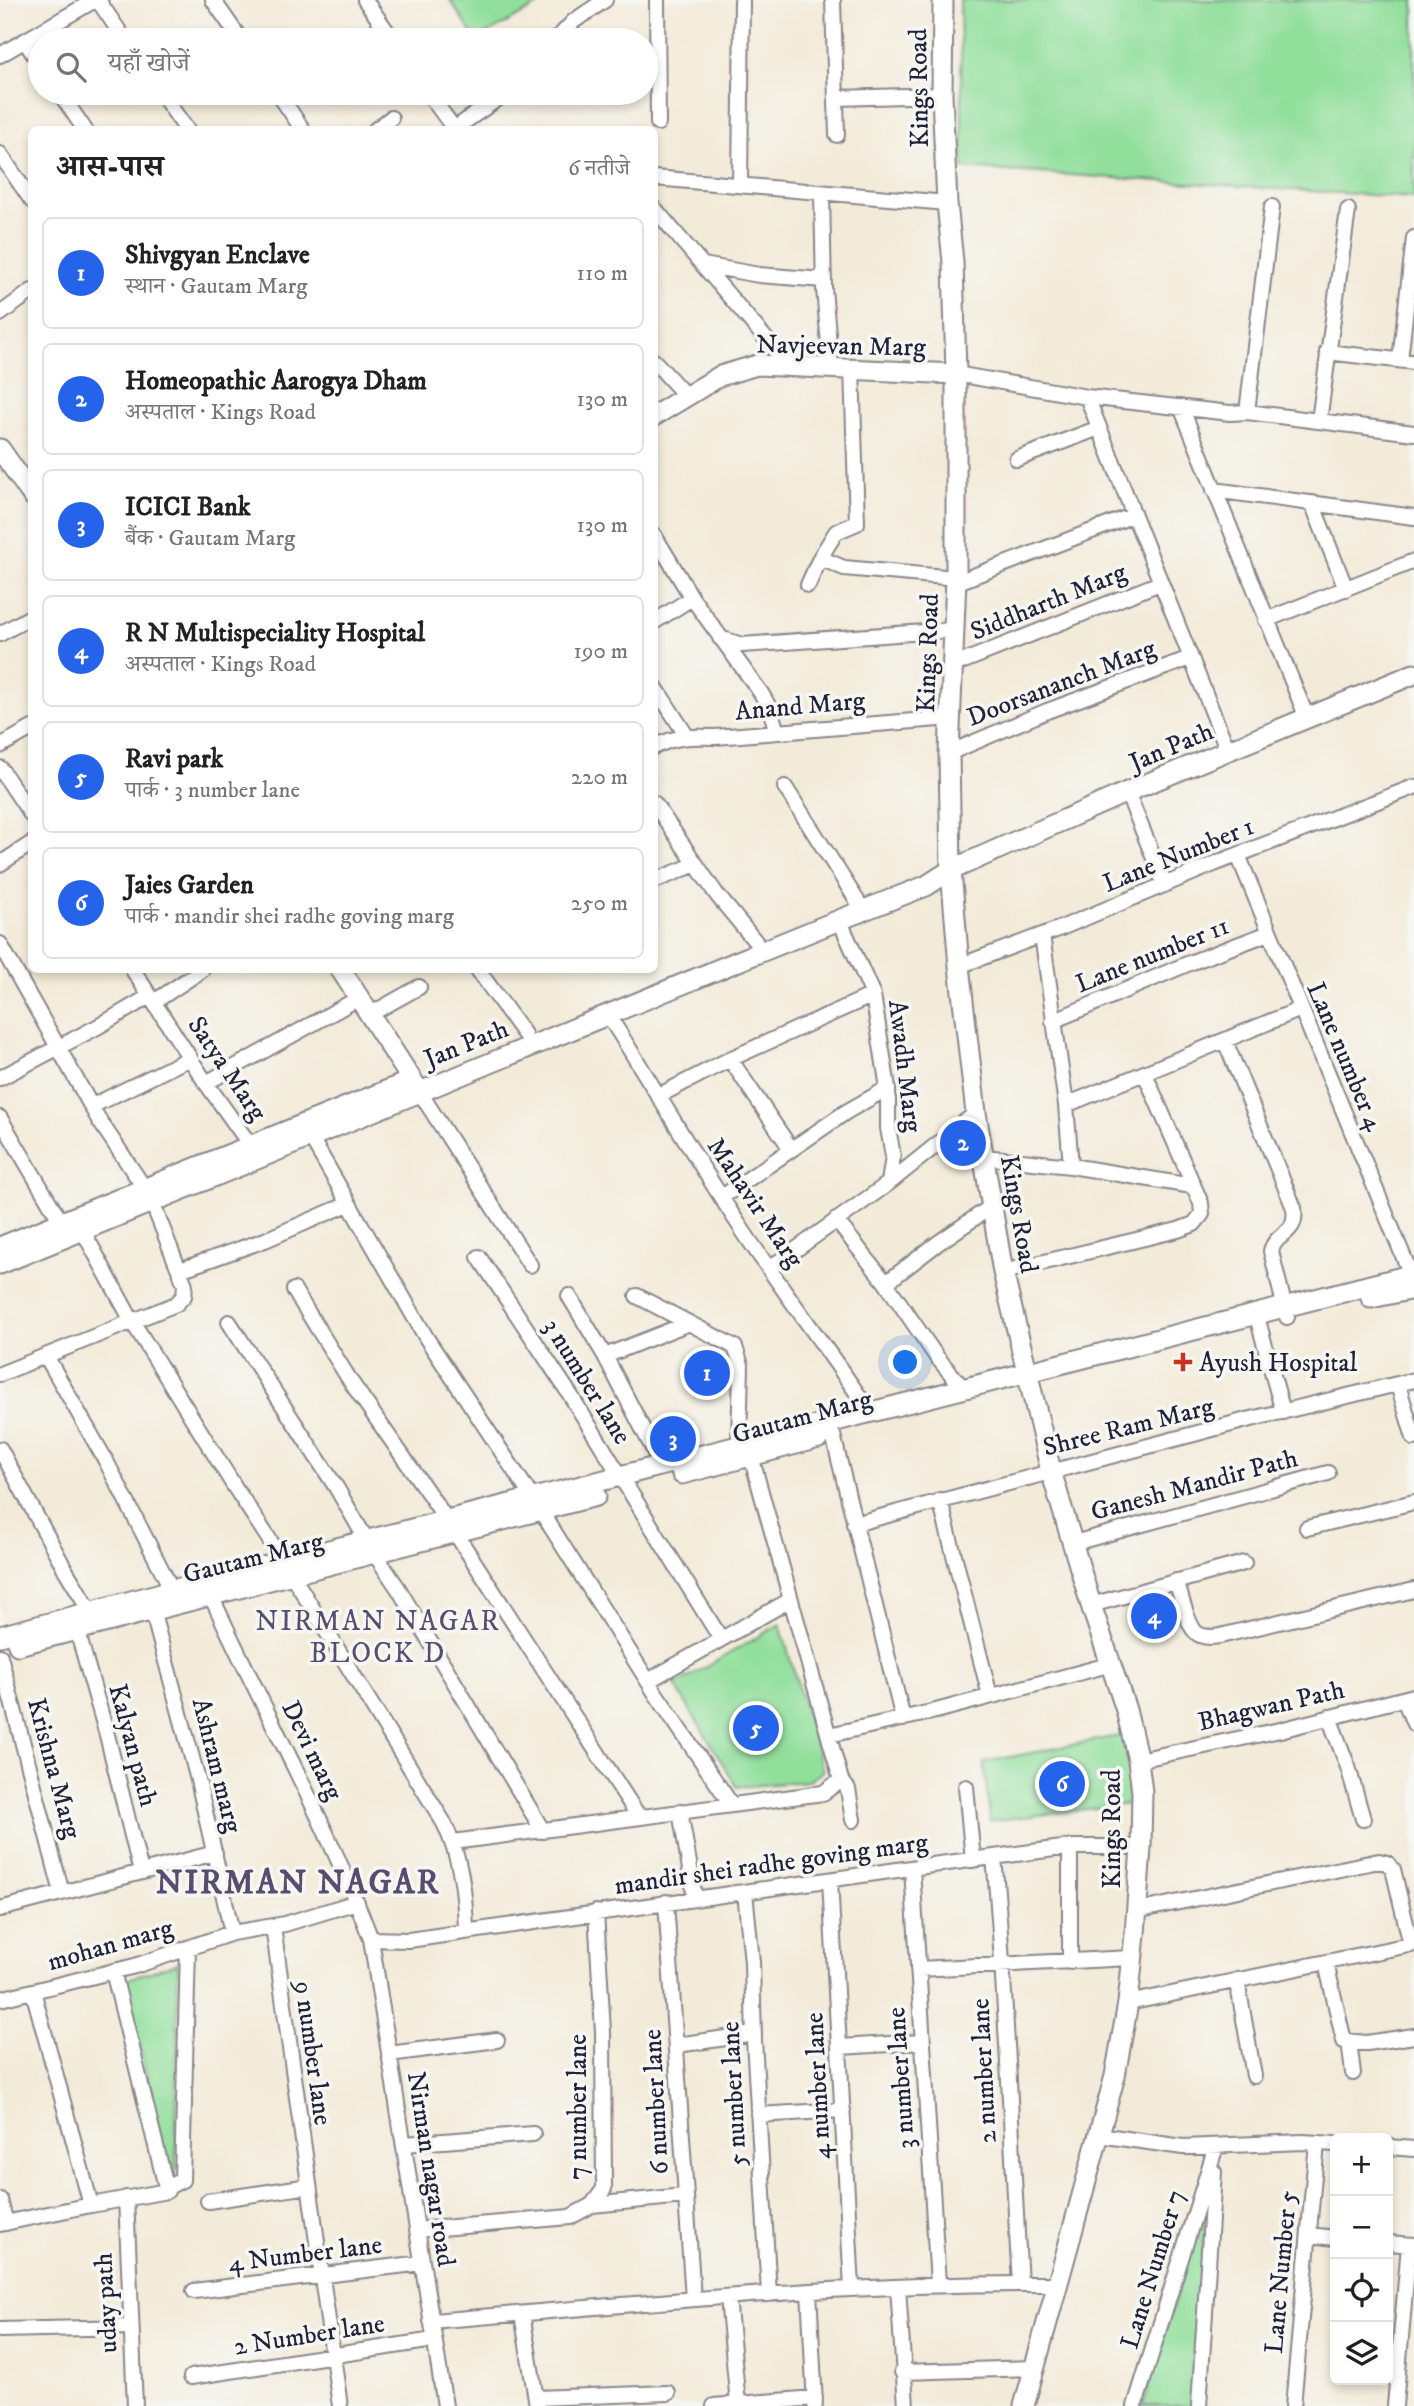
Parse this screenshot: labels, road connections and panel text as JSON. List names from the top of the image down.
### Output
{
  "streets": {
    "street": [
      "Kings Road",
      "Navjeevan Marg",
      "Siddharth Marg",
      "Doorsananch Marg",
      "Anand Marg",
      "Jan Path",
      "Lane Number 1",
      "Lane number 11",
      "Lane number 4",
      "Awadh Marg",
      "Satya Marg",
      "Mahavir Marg",
      "3 number lane",
      "Gautam Marg",
      "Shree Ram Marg",
      "Ganesh Mandir Path",
      "Bhagwan Path",
      "Kalyan path",
      "Devi marg",
      "Ashram marg",
      "Krishna Marg",
      "mandir shei radhe goving marg",
      "mohan marg",
      "9 number lane",
      "2 number lane",
      "4 number lane",
      "5 number lane",
      "6 number lane",
      "7 number lane",
      "Nirman nagar road",
      "4 Number lane",
      "Lane Number 7",
      "Lane Number 5",
      "uday path",
      "2 Number lane"
    ]
  },
  "crossings": [
    ["Kings Road", "Navjeevan Marg"],
    ["Kings Road", "Siddharth Marg"],
    ["Kings Road", "Doorsananch Marg"],
    ["Kings Road", "Anand Marg"],
    ["Kings Road", "Jan Path"],
    ["Kings Road", "Lane Number 1"],
    ["Kings Road", "Gautam Marg"],
    ["Kings Road", "Shree Ram Marg"],
    ["Kings Road", "Ganesh Mandir Path"],
    ["Kings Road", "Bhagwan Path"],
    ["Kings Road", "mandir shei radhe goving marg"],
    ["Jan Path", "Awadh Marg"],
    ["Jan Path", "Satya Marg"],
    ["Jan Path", "Mahavir Marg"],
    ["Lane Number 1", "Lane number 4"],
    ["Lane number 11", "Lane number 4"],
    ["Lane number 4", "Gautam Marg"],
    ["3 number lane", "Gautam Marg"],
    ["3 number lane", "mandir shei radhe goving marg"],
    ["Gautam Marg", "Kalyan path"],
    ["Gautam Marg", "Devi marg"],
    ["Gautam Marg", "Ashram marg"],
    ["Devi marg", "mohan marg"],
    ["Ashram marg", "mohan marg"],
    ["mandir shei radhe goving marg", "2 number lane"],
    ["mandir shei radhe goving marg", "4 number lane"],
    ["mandir shei radhe goving marg", "5 number lane"],
    ["mandir shei radhe goving marg", "6 number lane"],
    ["mandir shei radhe goving marg", "7 number lane"],
    ["mandir shei radhe goving marg", "Nirman nagar road"],
    ["mohan marg", "9 number lane"],
    ["9 number lane", "4 Number lane"],
    ["9 number lane", "2 Number lane"],
    ["7 number lane", "Nirman nagar road"],
    ["Nirman nagar road", "4 Number lane"],
    ["Nirman nagar road", "2 Number lane"]
  ],
  "districts": ["NIRMAN NAGAR BLOCK D", "NIRMAN NAGAR"],
  "places": {
    "health": ["Ayush Hospital"]
  },
  "page": {
    "search": "यहाँ खोजें",
    "heading": ["आस-पास", "6 नतीजे"],
    "list": [
      {
        "mark": "1",
        "name": "Shivgyan Enclave",
        "note": "स्थान · Gautam Marg",
        "value": "110 m"
      },
      {
        "mark": "2",
        "name": "Homeopathic Aarogya Dham",
        "note": "अस्पताल · Kings Road",
        "value": "130 m"
      },
      {
        "mark": "3",
        "name": "ICICI Bank",
        "note": "बैंक · Gautam Marg",
        "value": "130 m"
      },
      {
        "mark": "4",
        "name": "R N Multispeciality Hospital",
        "note": "अस्पताल · Kings Road",
        "value": "190 m"
      },
      {
        "mark": "5",
        "name": "Ravi park",
        "note": "पार्क · 3 number lane",
        "value": "220 m"
      },
      {
        "mark": "6",
        "name": "Jaies Garden",
        "note": "पार्क · mandir shei radhe goving marg",
        "value": "250 m"
      }
    ],
    "pins": [
      "2",
      "1",
      "3",
      "4",
      "5",
      "6"
    ],
    "map_buttons": ["+", "−"]
  }
}
